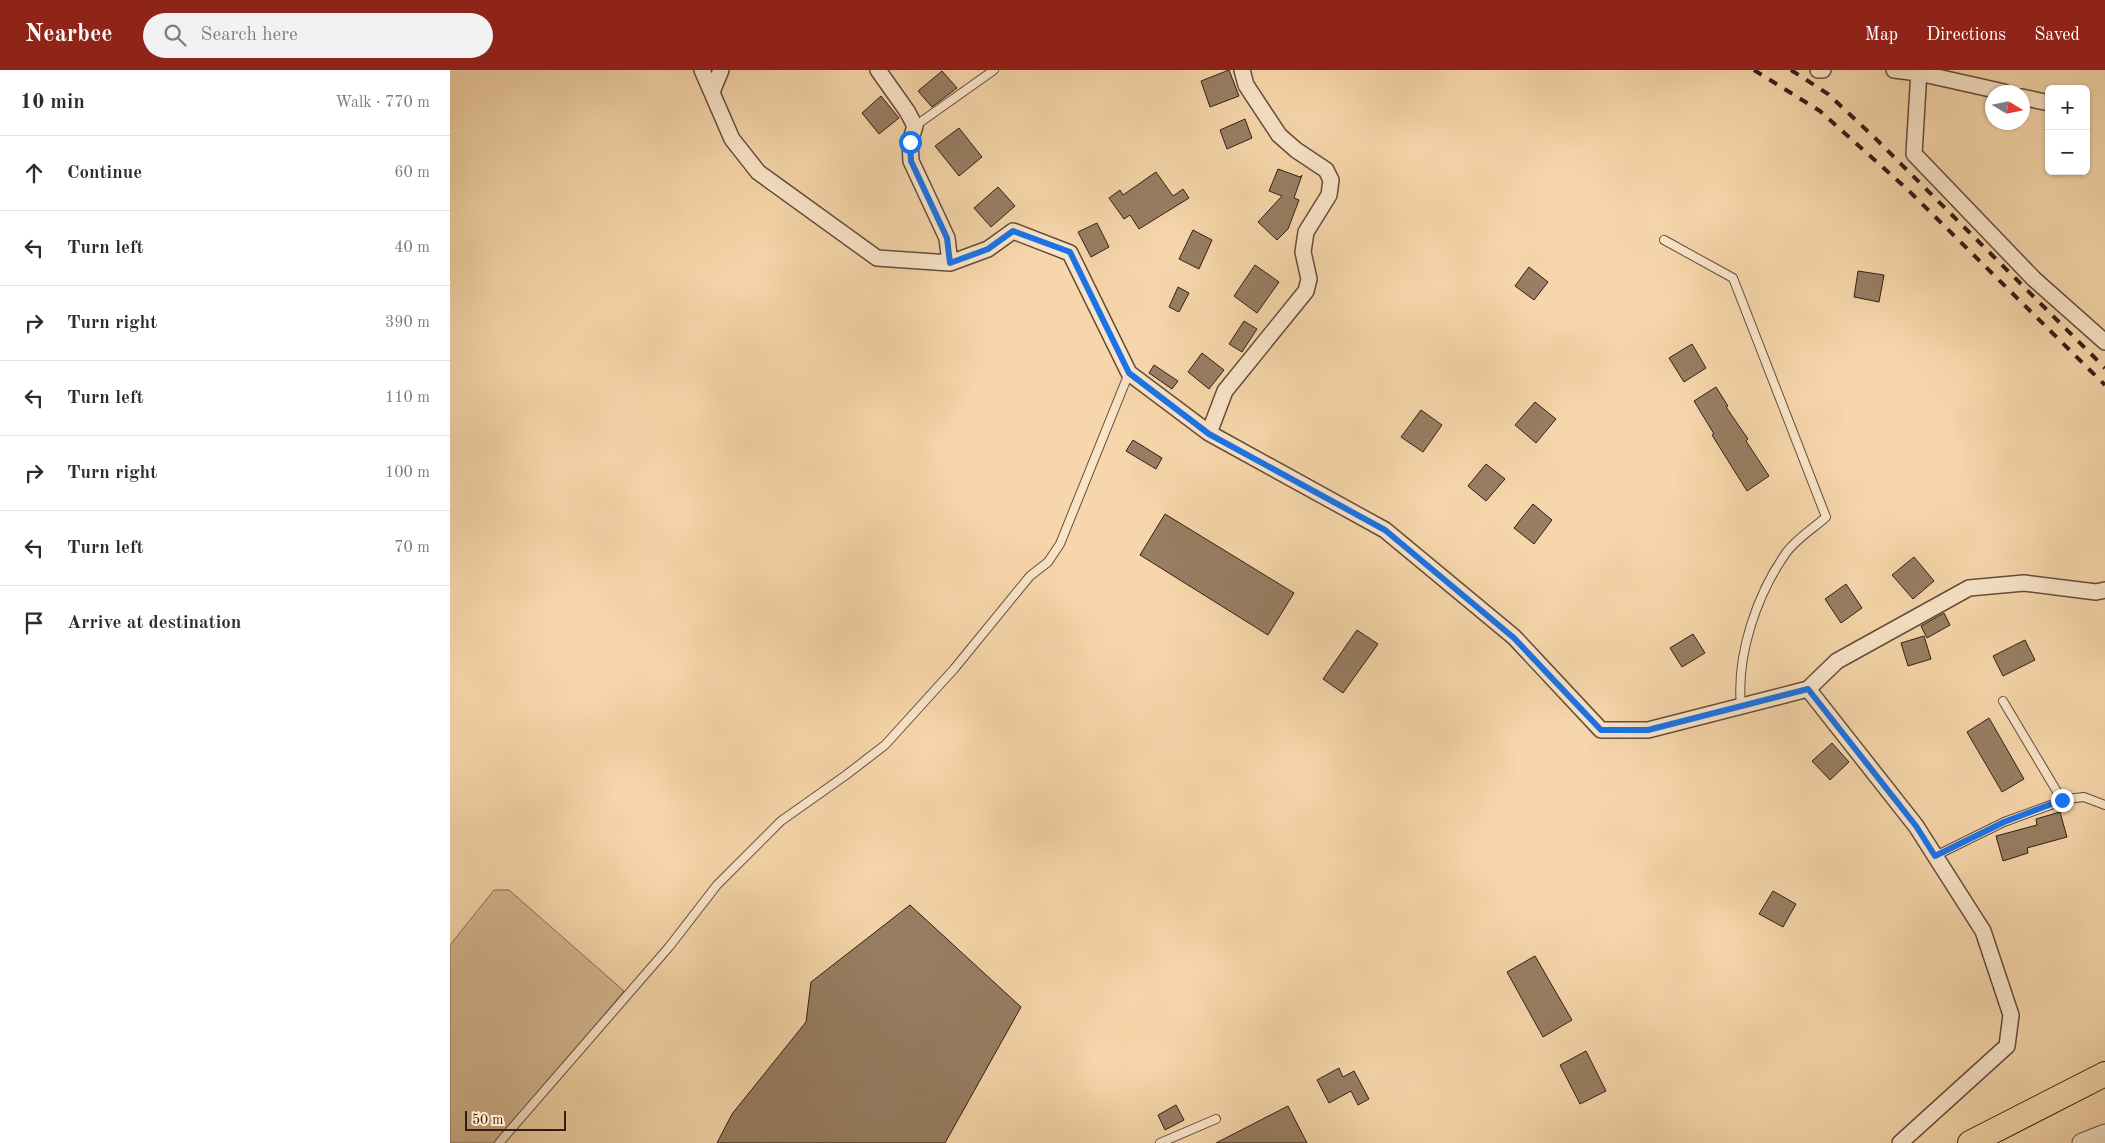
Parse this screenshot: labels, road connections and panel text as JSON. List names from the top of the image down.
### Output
{
  "scale_bar": "50 m",
  "north": "right",
  "page": {
    "header": "Nearbee",
    "search": "Search here",
    "nav": ["Map", "Directions", "Saved"],
    "heading": ["10 min", "Walk · 770 m"],
    "map_buttons": ["+", "−"],
    "list": [
      ["Continue", "60 m"],
      ["Turn left", "40 m"],
      ["Turn right", "390 m"],
      ["Turn left", "110 m"],
      ["Turn right", "100 m"],
      ["Turn left", "70 m"],
      "Arrive at destination"
    ],
    "scale": "50 m"
  }
}
